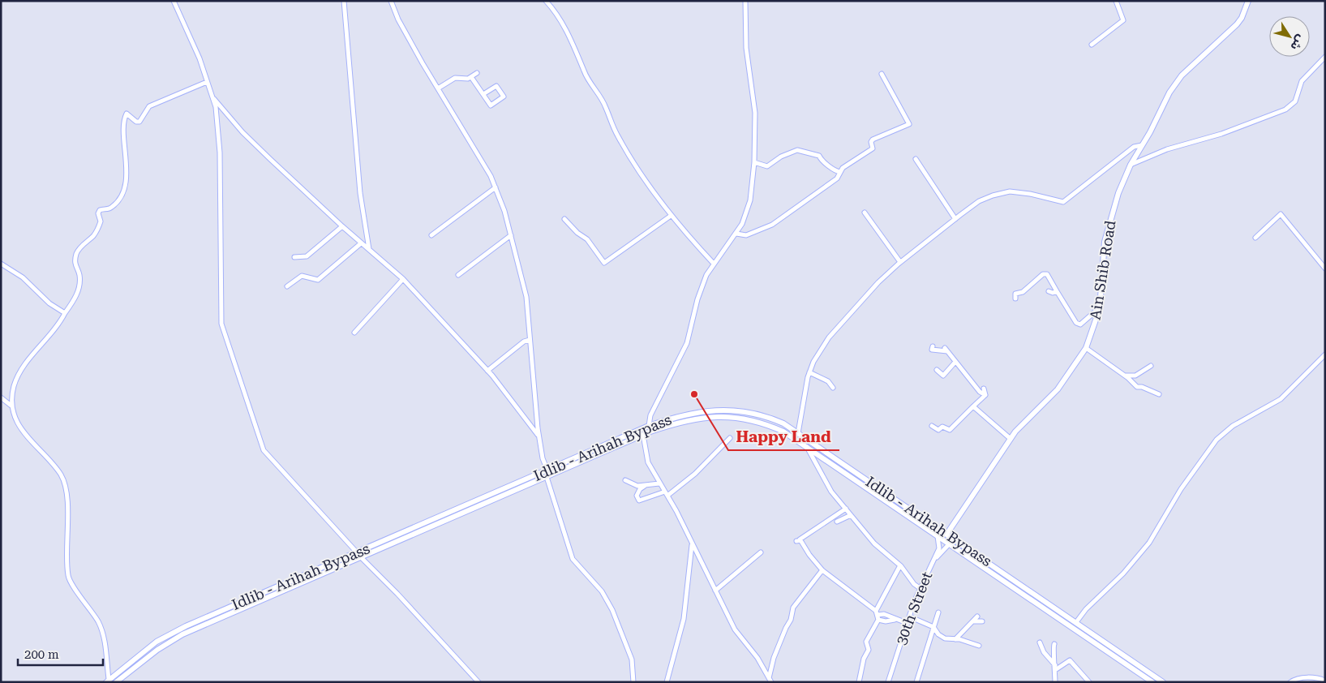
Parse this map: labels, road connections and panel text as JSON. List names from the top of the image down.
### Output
{
  "streets": {
    "main road": ["Ain Shib Road", "Idlib - Arihah Bypass"],
    "street": ["30th Street"]
  },
  "crossings": [
    ["Ain Shib Road", "Idlib - Arihah Bypass"],
    ["Idlib - Arihah Bypass", "30th Street"]
  ],
  "places": ["Happy Land"],
  "scale_bar": "200 m",
  "north": "bottom right"
}
